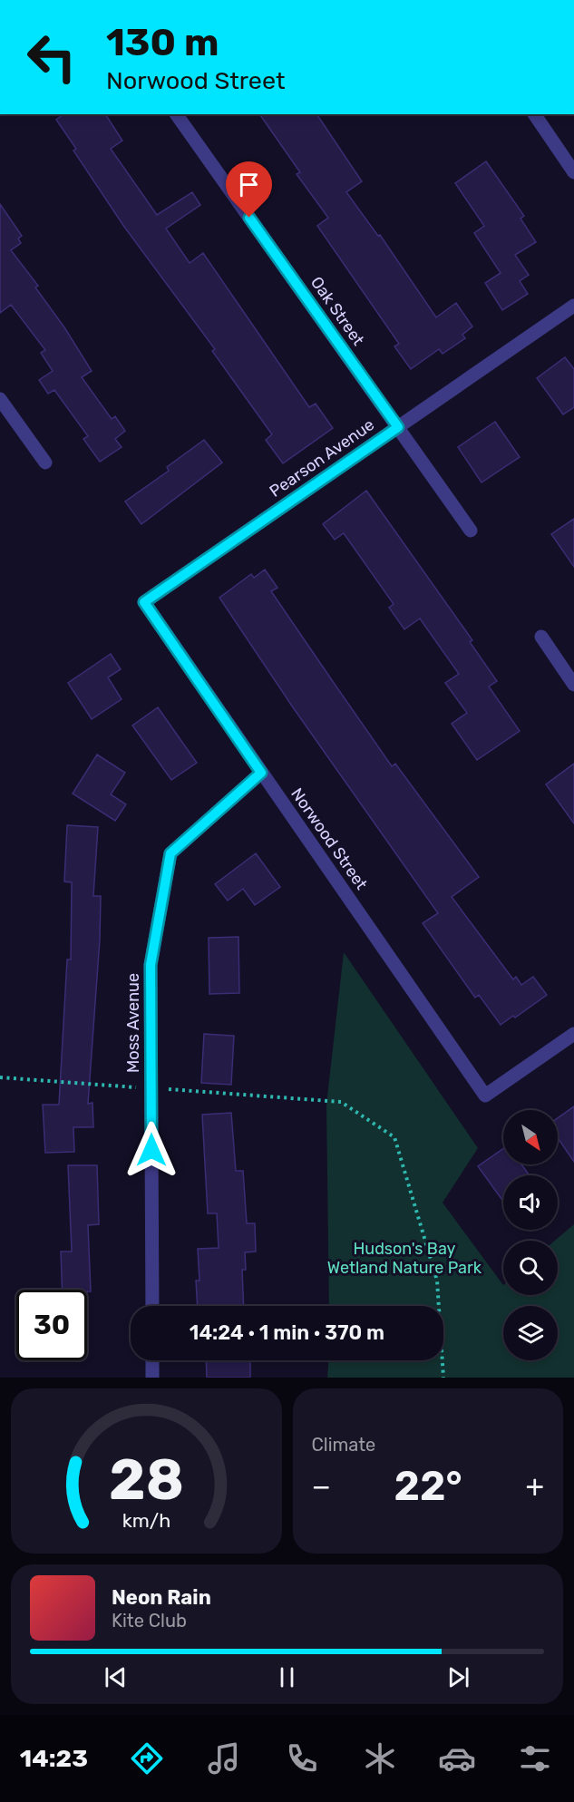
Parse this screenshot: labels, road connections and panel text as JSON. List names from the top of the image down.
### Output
{
  "streets": {
    "street": [
      "Oak Street",
      "Pearson Avenue",
      "Norwood Street",
      "Moss Avenue"
    ]
  },
  "crossings": [
    ["Oak Street", "Pearson Avenue"],
    ["Pearson Avenue", "Norwood Street"],
    ["Norwood Street", "Moss Avenue"]
  ],
  "parks": ["Hudson's Bay Wetland Nature Park"],
  "north": "bottom right",
  "page": {
    "turn": ["130 m", "Norwood Street"],
    "limit": "30",
    "trip": "14:24 · 1 min · 370 m",
    "tile": "Climate",
    "heat": ["−", "22°", "+"],
    "song": ["Neon Rain", "Kite Club"],
    "tabs": "14:23",
    "gauge": ["28", "km/h"]
  }
}
